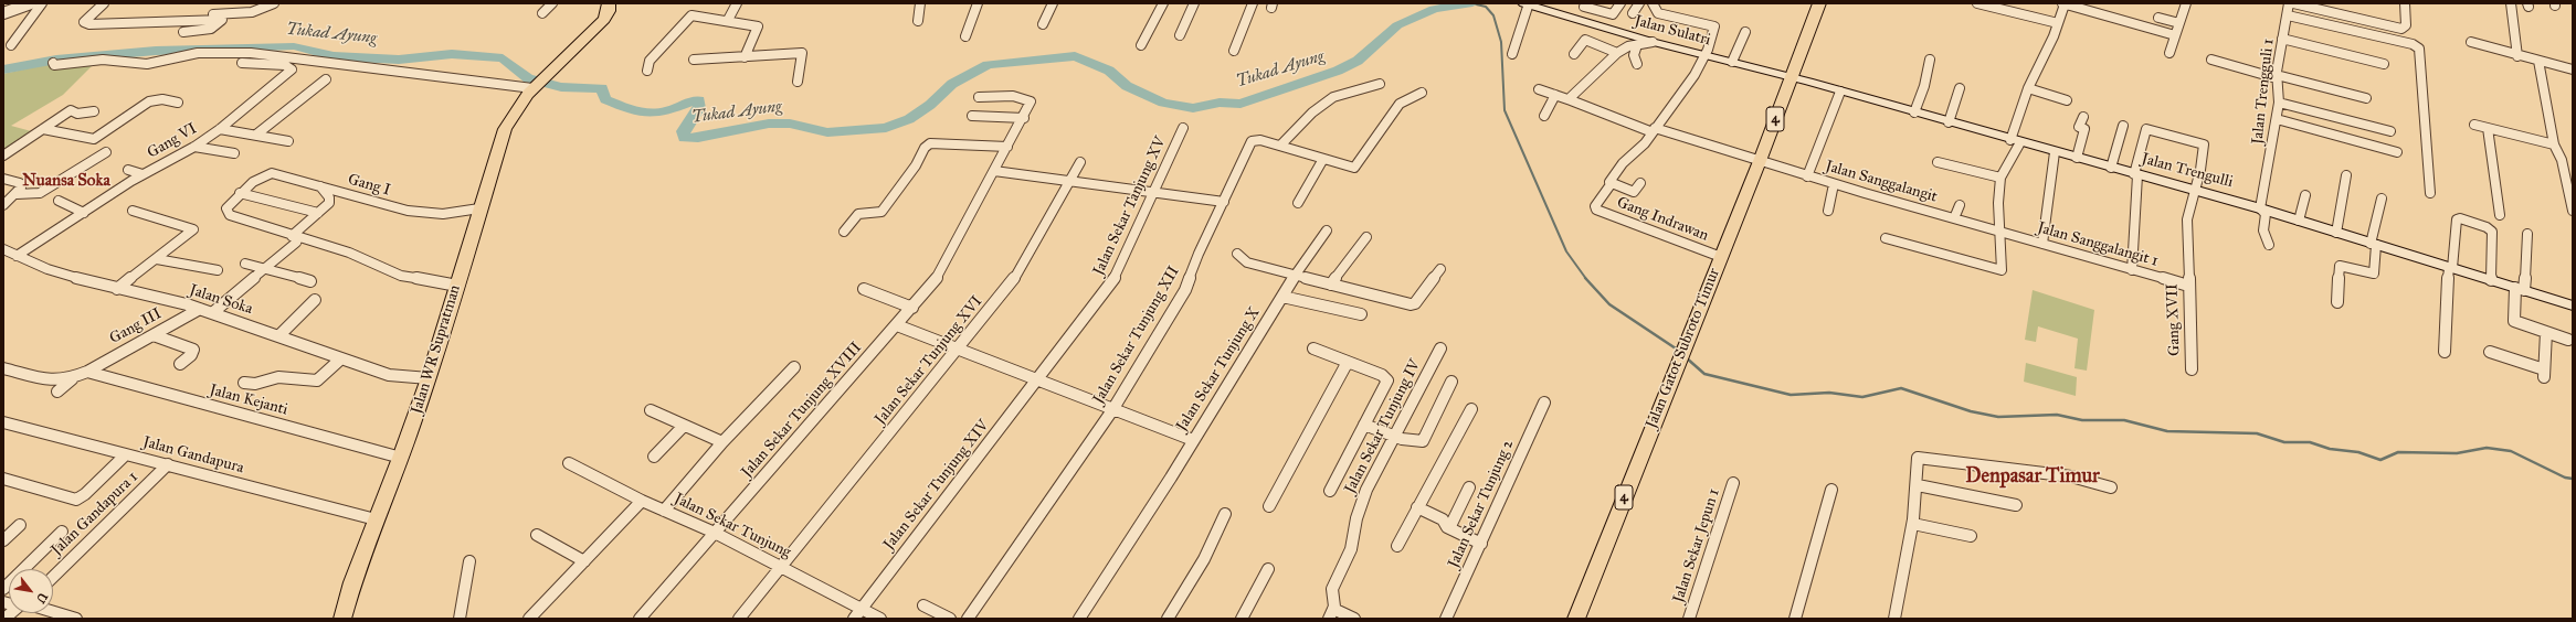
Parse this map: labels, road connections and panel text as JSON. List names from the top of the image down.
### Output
{
  "streets": {
    "main road": [
      "Jalan Sulatri",
      "4",
      "Jalan Trengulli",
      "Jalan Gatot Subroto Timur",
      "Jalan WR Supratman"
    ],
    "street": [
      "Jalan Trengguli 1",
      "Gang VI",
      "Jalan Sanggalangit",
      "Gang I",
      "Jalan Sekar Tanjung XV",
      "Gang Indrawan",
      "Jalan Sanggalangit 1",
      "Jalan Soka",
      "Gang XVII",
      "Gang III",
      "Jalan Sekar Tunjung XII",
      "Jalan Sekar Tunjung XVI",
      "Jalan Sekar Tunjung X",
      "Jalan Kejanti",
      "Jalan Sekar Tunjung XVIII",
      "Jalan Sekar Tunjung IV",
      "Jalan Gandapura",
      "Jalan Sekar Tunjung XIV",
      "Jalan Sekar Tunjung 2",
      "Jalan Gandapura 1",
      "Jalan Sekar Tunjung",
      "Jalan Sekar Jepun 1"
    ]
  },
  "crossings": [
    ["Jalan Sulatri", "4"],
    ["Jalan Sulatri", "Jalan Trengulli"],
    ["Jalan Sulatri", "Jalan Gatot Subroto Timur"],
    ["Jalan Trengguli 1", "Jalan Trengulli"],
    ["4", "Jalan Trengulli"],
    ["4", "Jalan Gatot Subroto Timur"],
    ["Gang VI", "Jalan Soka"],
    ["Jalan Trengulli", "Gang XVII"],
    ["Jalan Trengulli", "Jalan Gatot Subroto Timur"],
    ["Jalan Sanggalangit", "Jalan Sanggalangit 1"],
    ["Jalan Sanggalangit", "Jalan Gatot Subroto Timur"],
    ["Gang I", "Jalan WR Supratman"],
    ["Jalan Sekar Tanjung XV", "Jalan Sekar Tunjung XIV"],
    ["Gang Indrawan", "Jalan Gatot Subroto Timur"],
    ["Jalan Sanggalangit 1", "Gang XVII"],
    ["Jalan Soka", "Gang III"],
    ["Jalan Soka", "Jalan WR Supratman"],
    ["Gang III", "Jalan Kejanti"],
    ["Jalan WR Supratman", "Jalan Kejanti"],
    ["Jalan WR Supratman", "Jalan Gandapura"],
    ["Jalan Sekar Tunjung XVI", "Jalan Sekar Tunjung"],
    ["Jalan Sekar Tunjung XVIII", "Jalan Sekar Tunjung"],
    ["Jalan Gandapura", "Jalan Gandapura 1"],
    ["Jalan Sekar Tunjung XIV", "Jalan Sekar Tunjung"]
  ],
  "districts": ["Nuansa Soka", "Denpasar Timur"],
  "water": ["Tukad Ayung"],
  "north": "bottom right"
}
